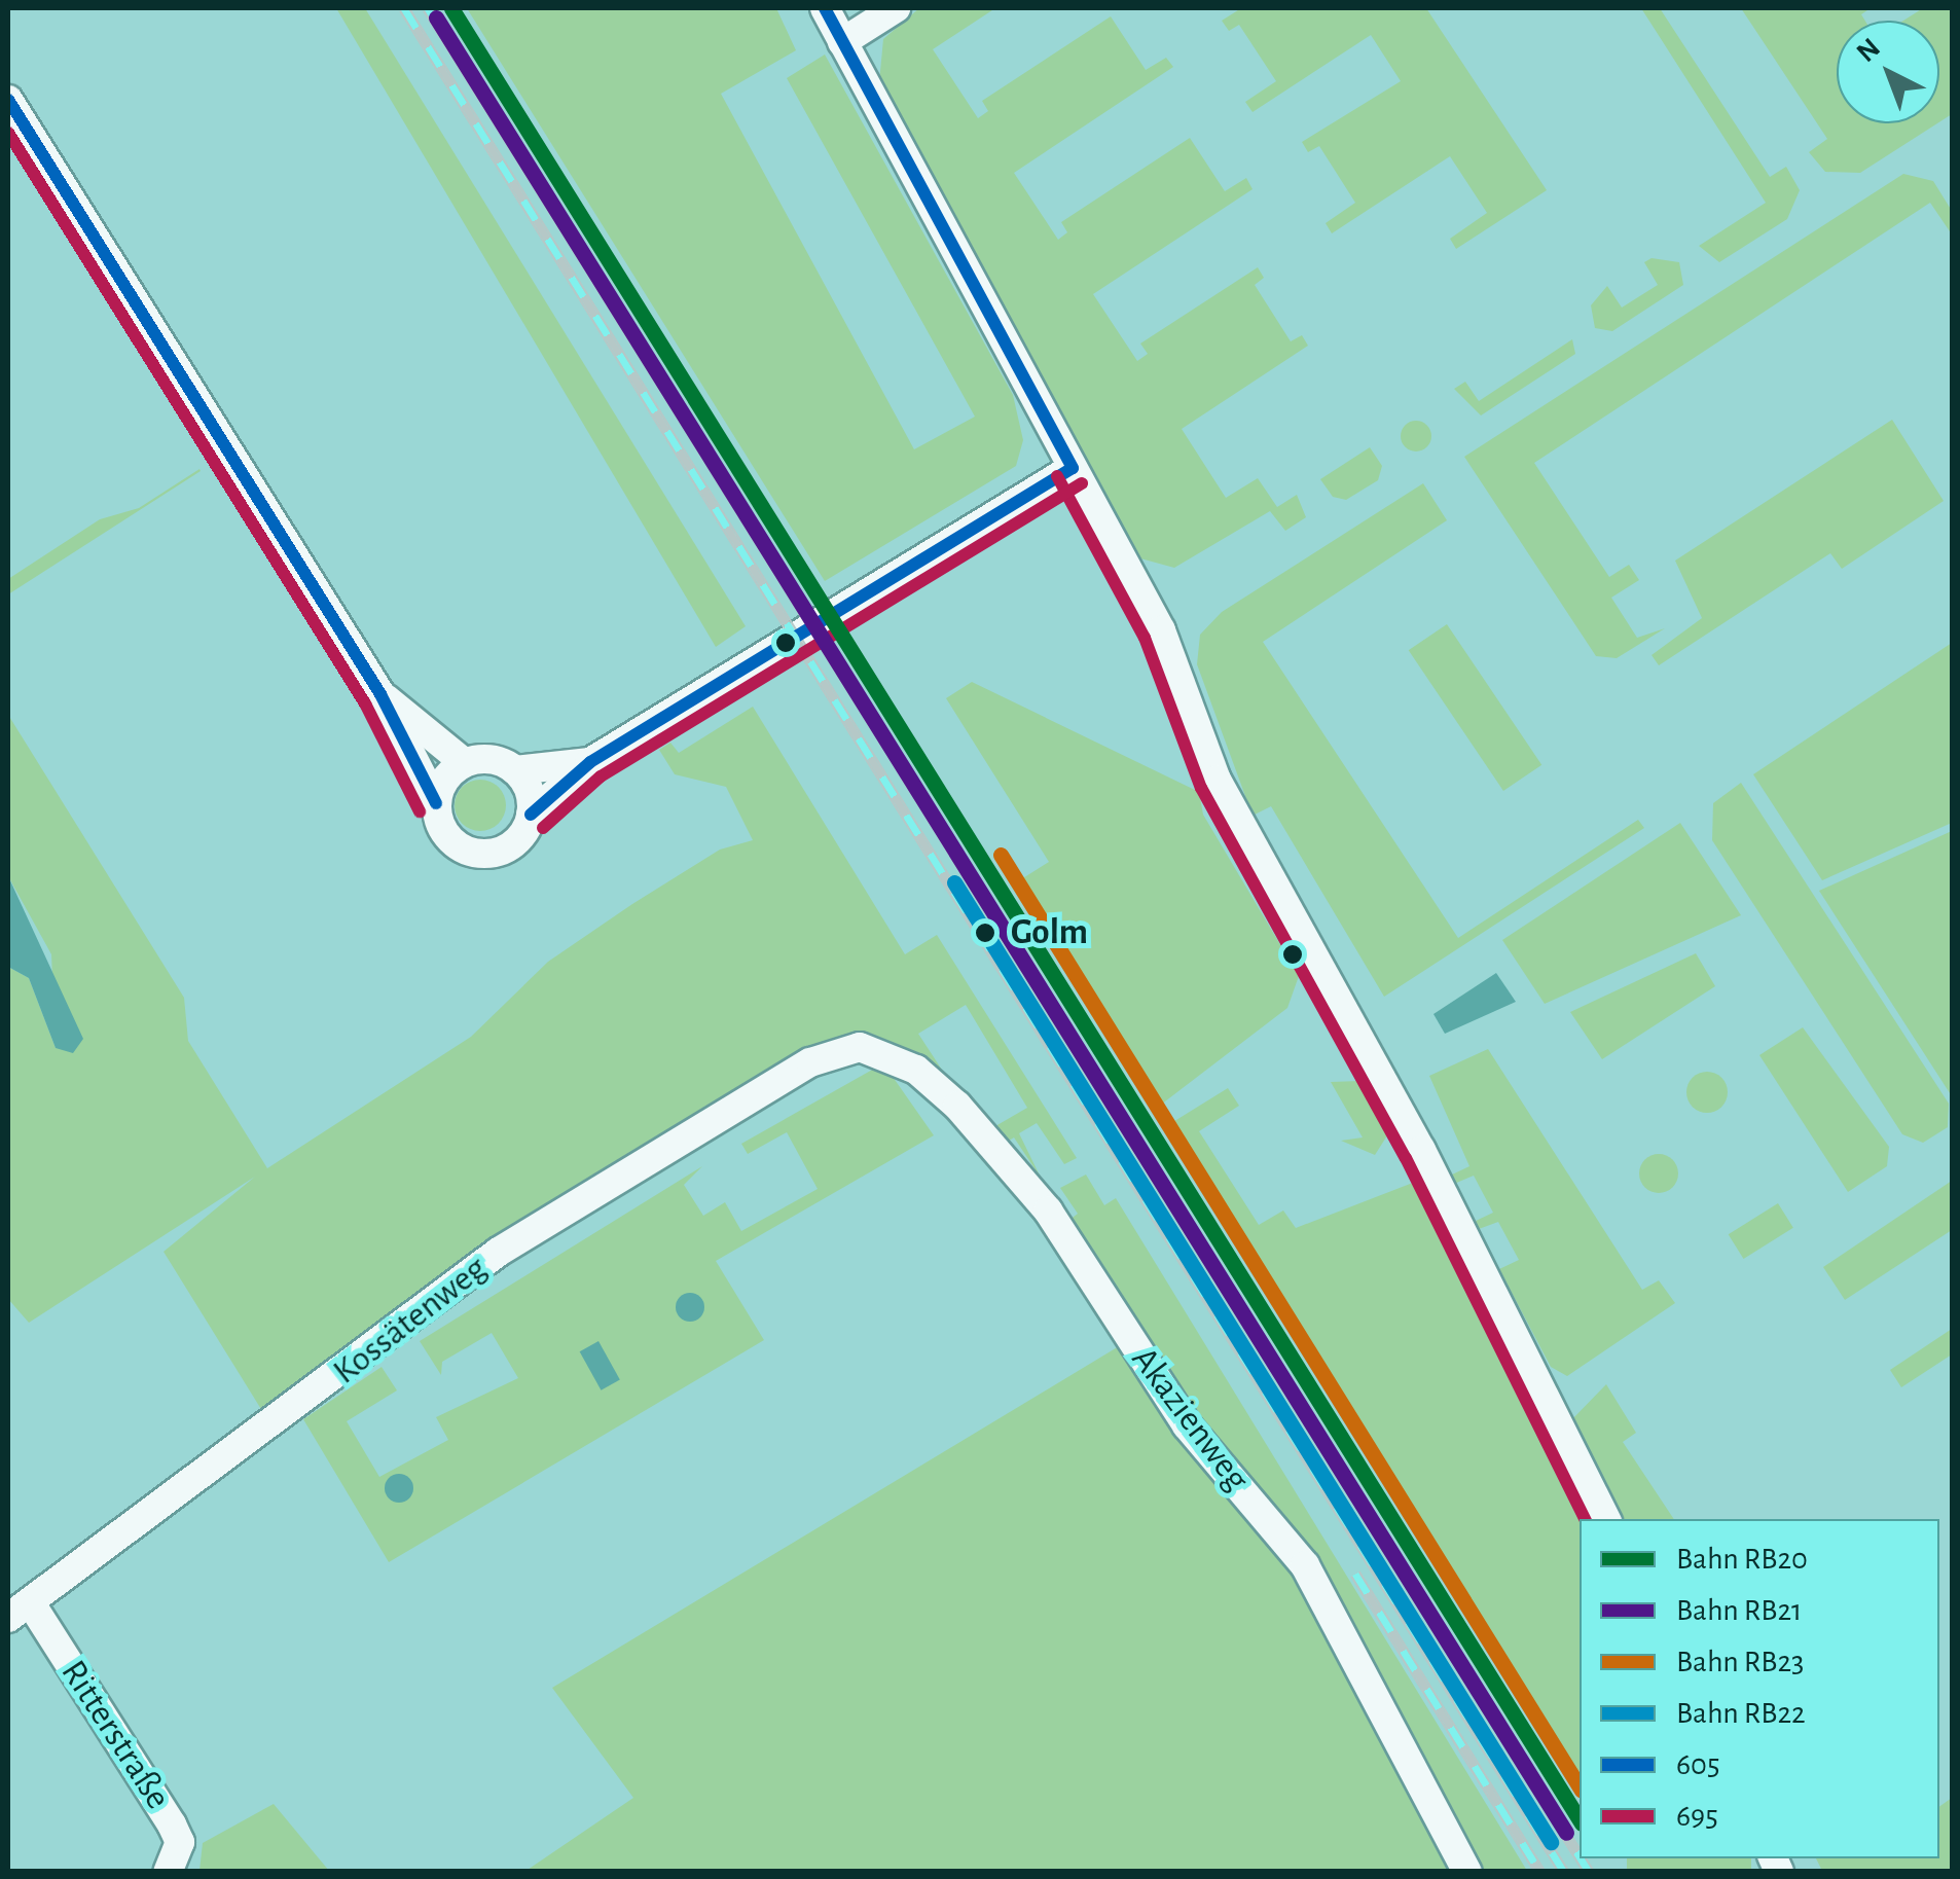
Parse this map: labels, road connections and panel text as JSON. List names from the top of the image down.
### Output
{
  "streets": {
    "street": ["Kossätenweg", "Akazienweg", "Ritterstraße"]
  },
  "crossings": [
    ["Kossätenweg", "Akazienweg"],
    ["Kossätenweg", "Ritterstraße"]
  ],
  "places": ["Golm"],
  "lines": [
    "rail line RB20",
    "transit line 605",
    "rail line RB21",
    "transit line 695",
    "rail line RB23",
    "rail line RB22"
  ],
  "legend": [
    "Bahn RB20",
    "Bahn RB21",
    "Bahn RB23",
    "Bahn RB22",
    "605",
    "695"
  ],
  "north": "top left"
}
